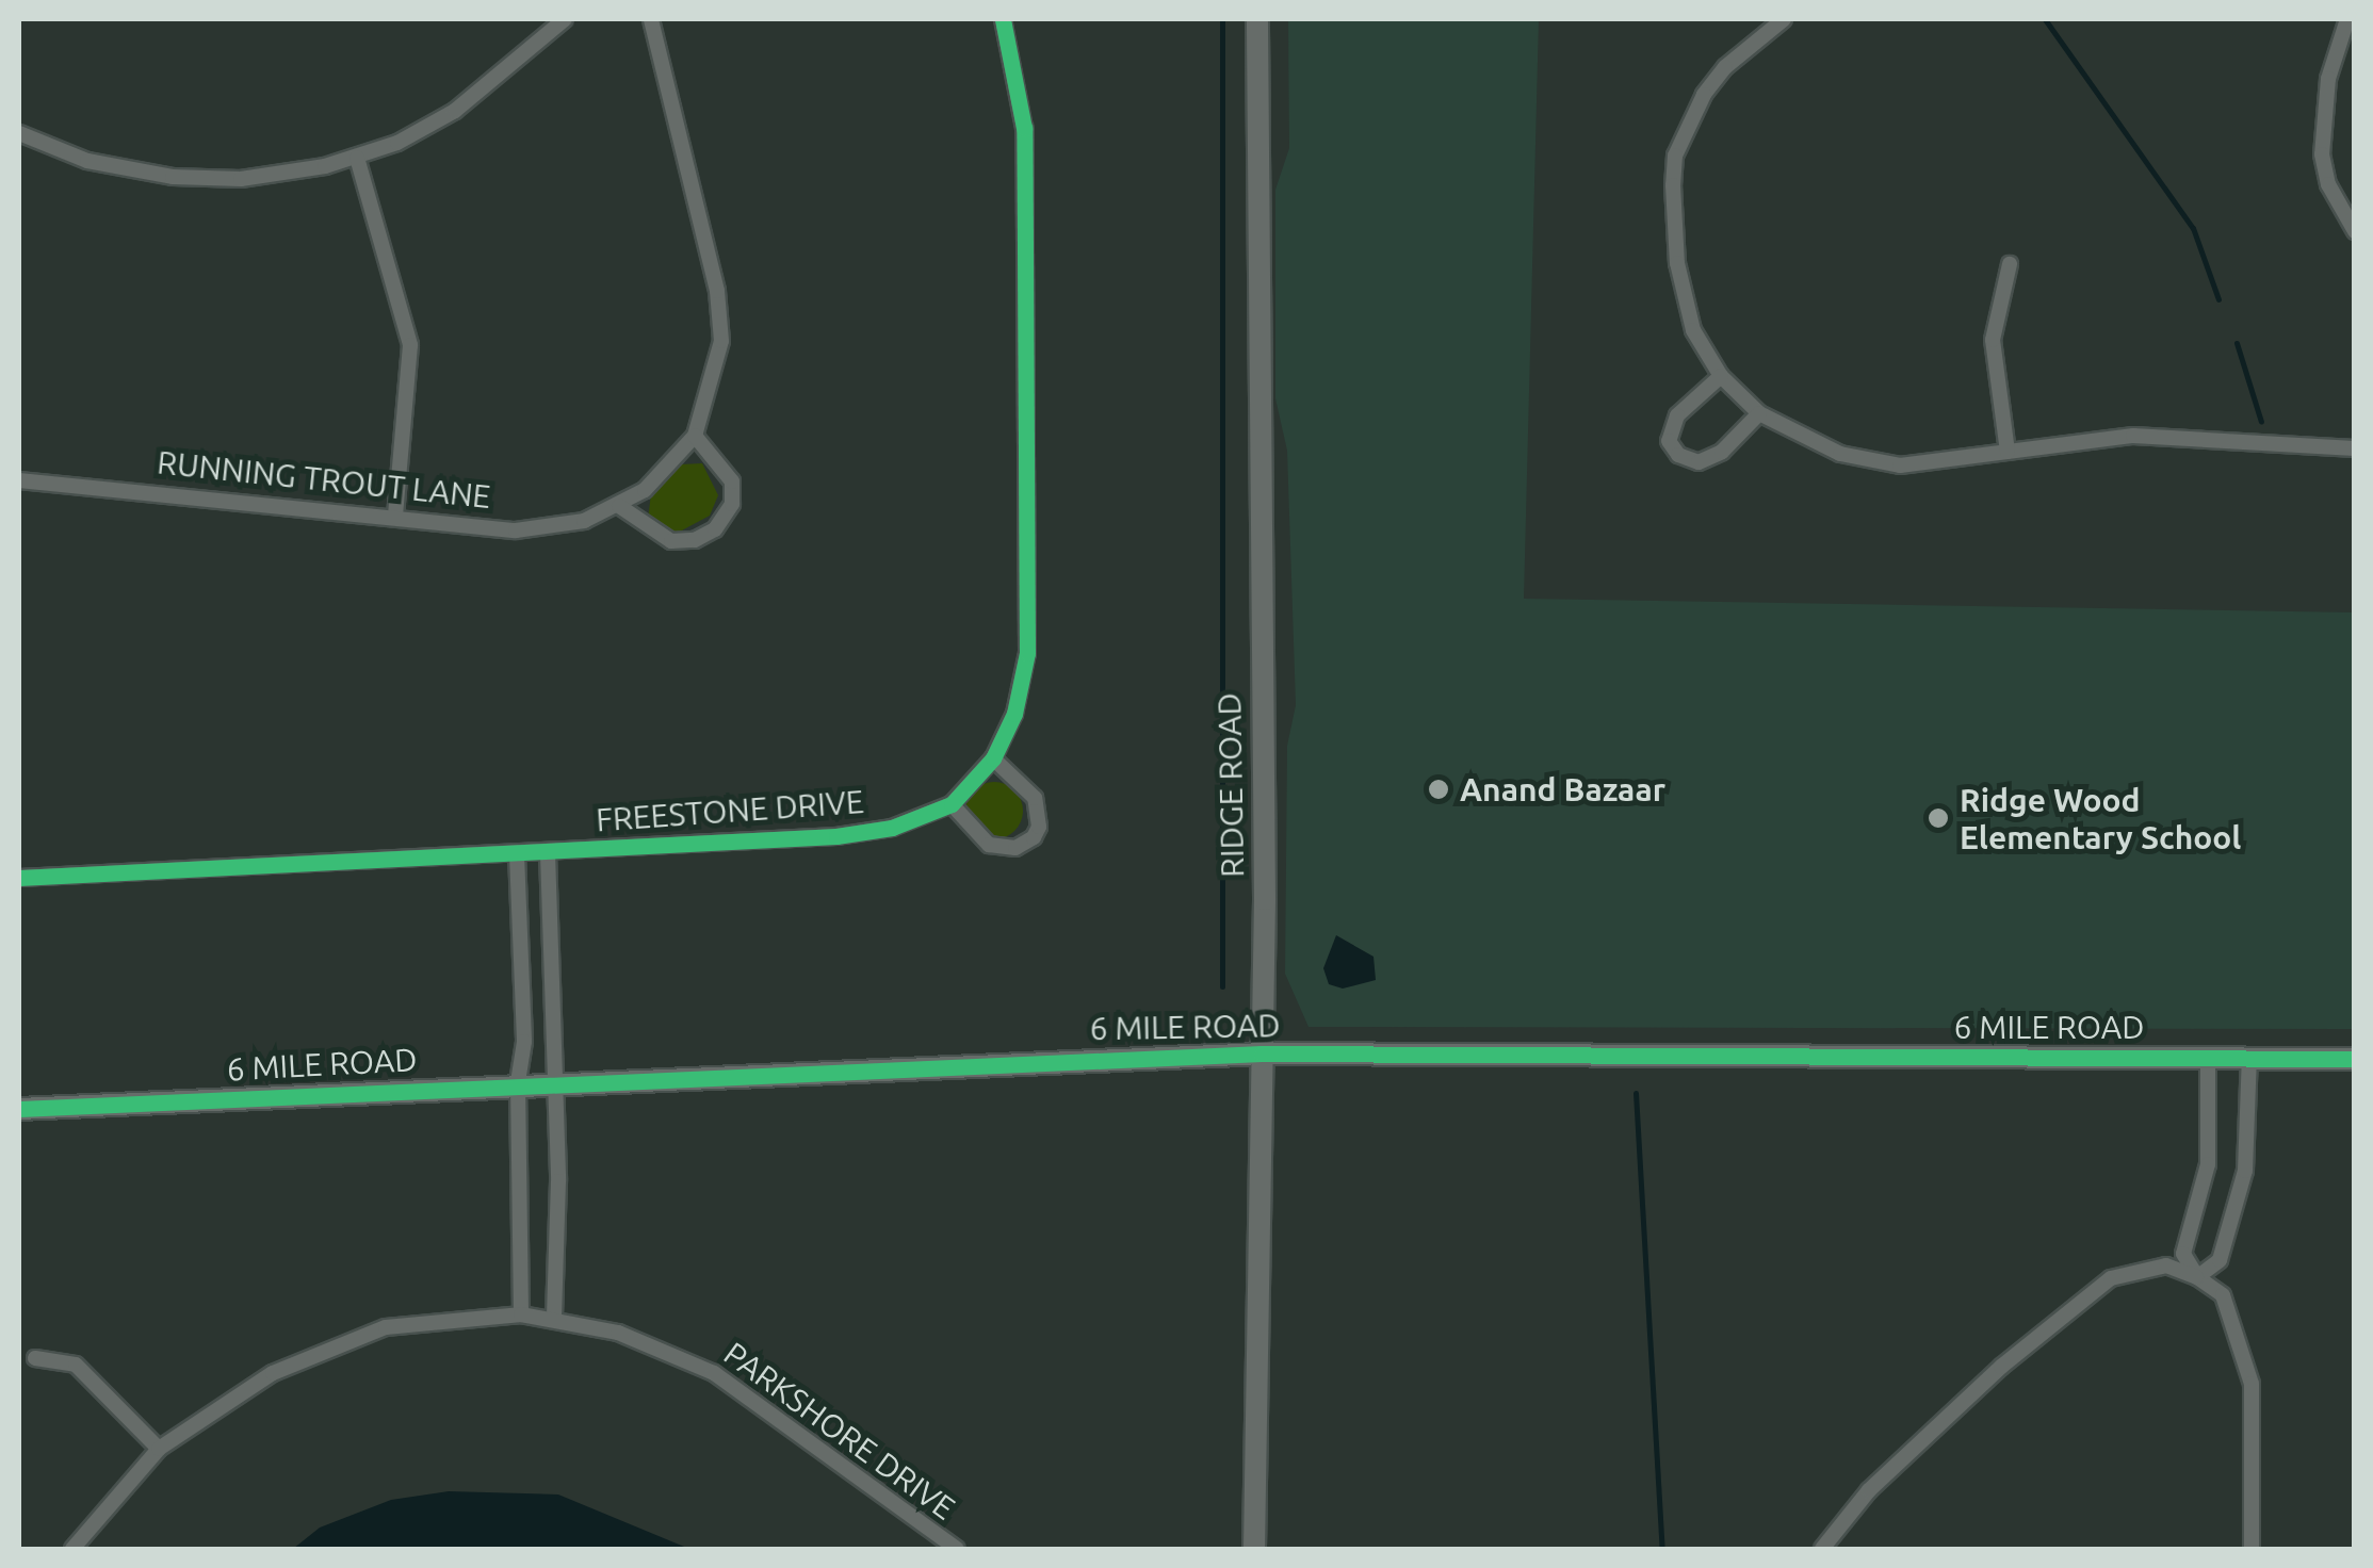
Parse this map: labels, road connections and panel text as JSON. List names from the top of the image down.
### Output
{
  "streets": {
    "street": [
      "RUNNING TROUT LANE",
      "RIDGE ROAD",
      "FREESTONE DRIVE",
      "6 MILE ROAD",
      "PARKSHORE DRIVE"
    ]
  },
  "crossings": [
    ["RIDGE ROAD", "6 MILE ROAD"]
  ],
  "places": ["Anand Bazaar", "Ridge Wood Elementary School"]
}
